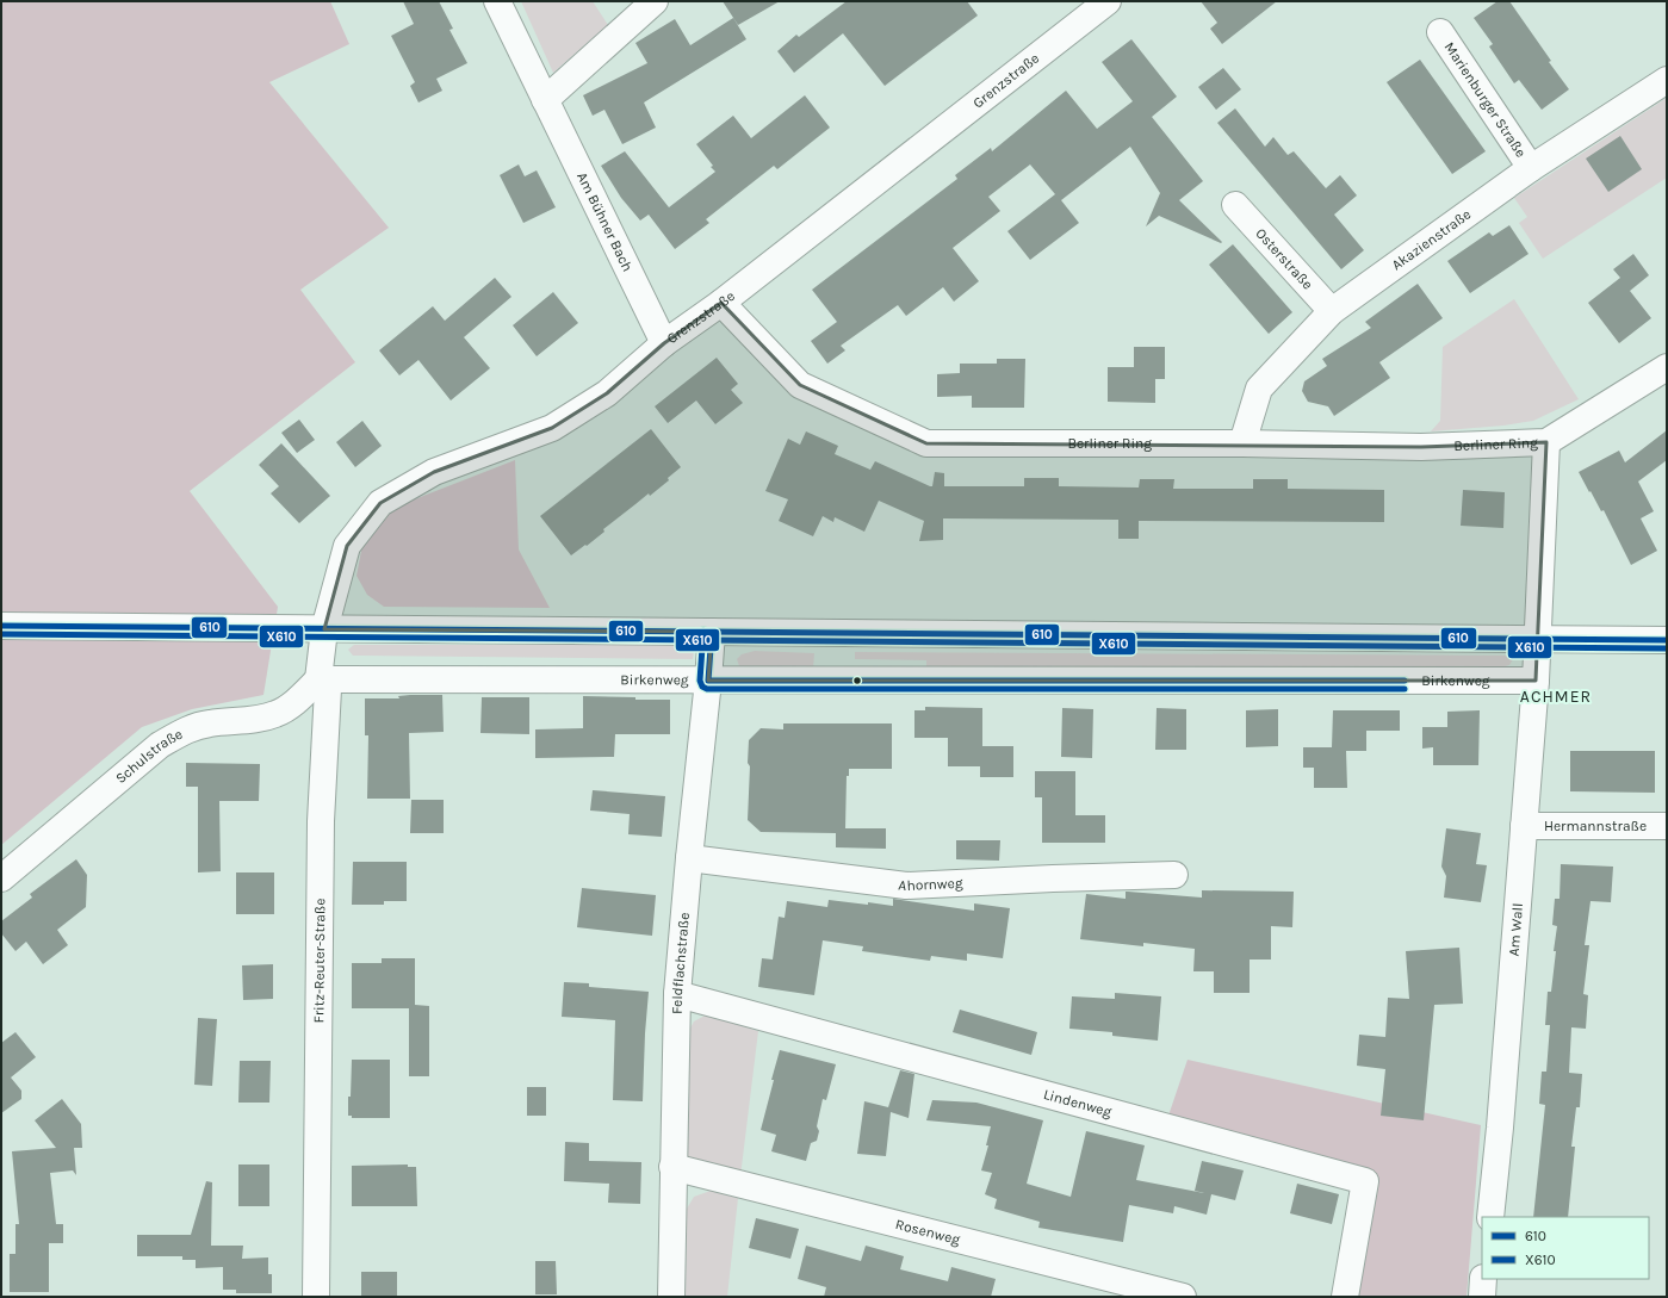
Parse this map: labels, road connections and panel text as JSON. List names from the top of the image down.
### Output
{
  "streets": {
    "street": [
      "Grenzstraße",
      "Marienburger Straße",
      "Am Bühner Bach",
      "Akazienstraße",
      "Osterstraße",
      "Berliner Ring",
      "Birkenweg",
      "Schulstraße",
      "Hermannstraße",
      "Ahornweg",
      "Am Wall",
      "Fritz-Reuter-Straße",
      "Feldflachstraße",
      "Lindenweg",
      "Rosenweg"
    ]
  },
  "crossings": [
    ["Grenzstraße", "Am Bühner Bach"],
    ["Grenzstraße", "Berliner Ring"],
    ["Marienburger Straße", "Akazienstraße"],
    ["Akazienstraße", "Osterstraße"],
    ["Akazienstraße", "Berliner Ring"],
    ["Berliner Ring", "Am Wall"],
    ["Birkenweg", "Schulstraße"],
    ["Birkenweg", "Am Wall"],
    ["Birkenweg", "Fritz-Reuter-Straße"],
    ["Birkenweg", "Feldflachstraße"],
    ["Schulstraße", "Fritz-Reuter-Straße"],
    ["Hermannstraße", "Am Wall"],
    ["Ahornweg", "Feldflachstraße"],
    ["Feldflachstraße", "Lindenweg"],
    ["Feldflachstraße", "Rosenweg"]
  ],
  "districts": ["ACHMER"],
  "lines": ["transit line 610", "transit line X610"],
  "legend": ["610", "X610"]
}
